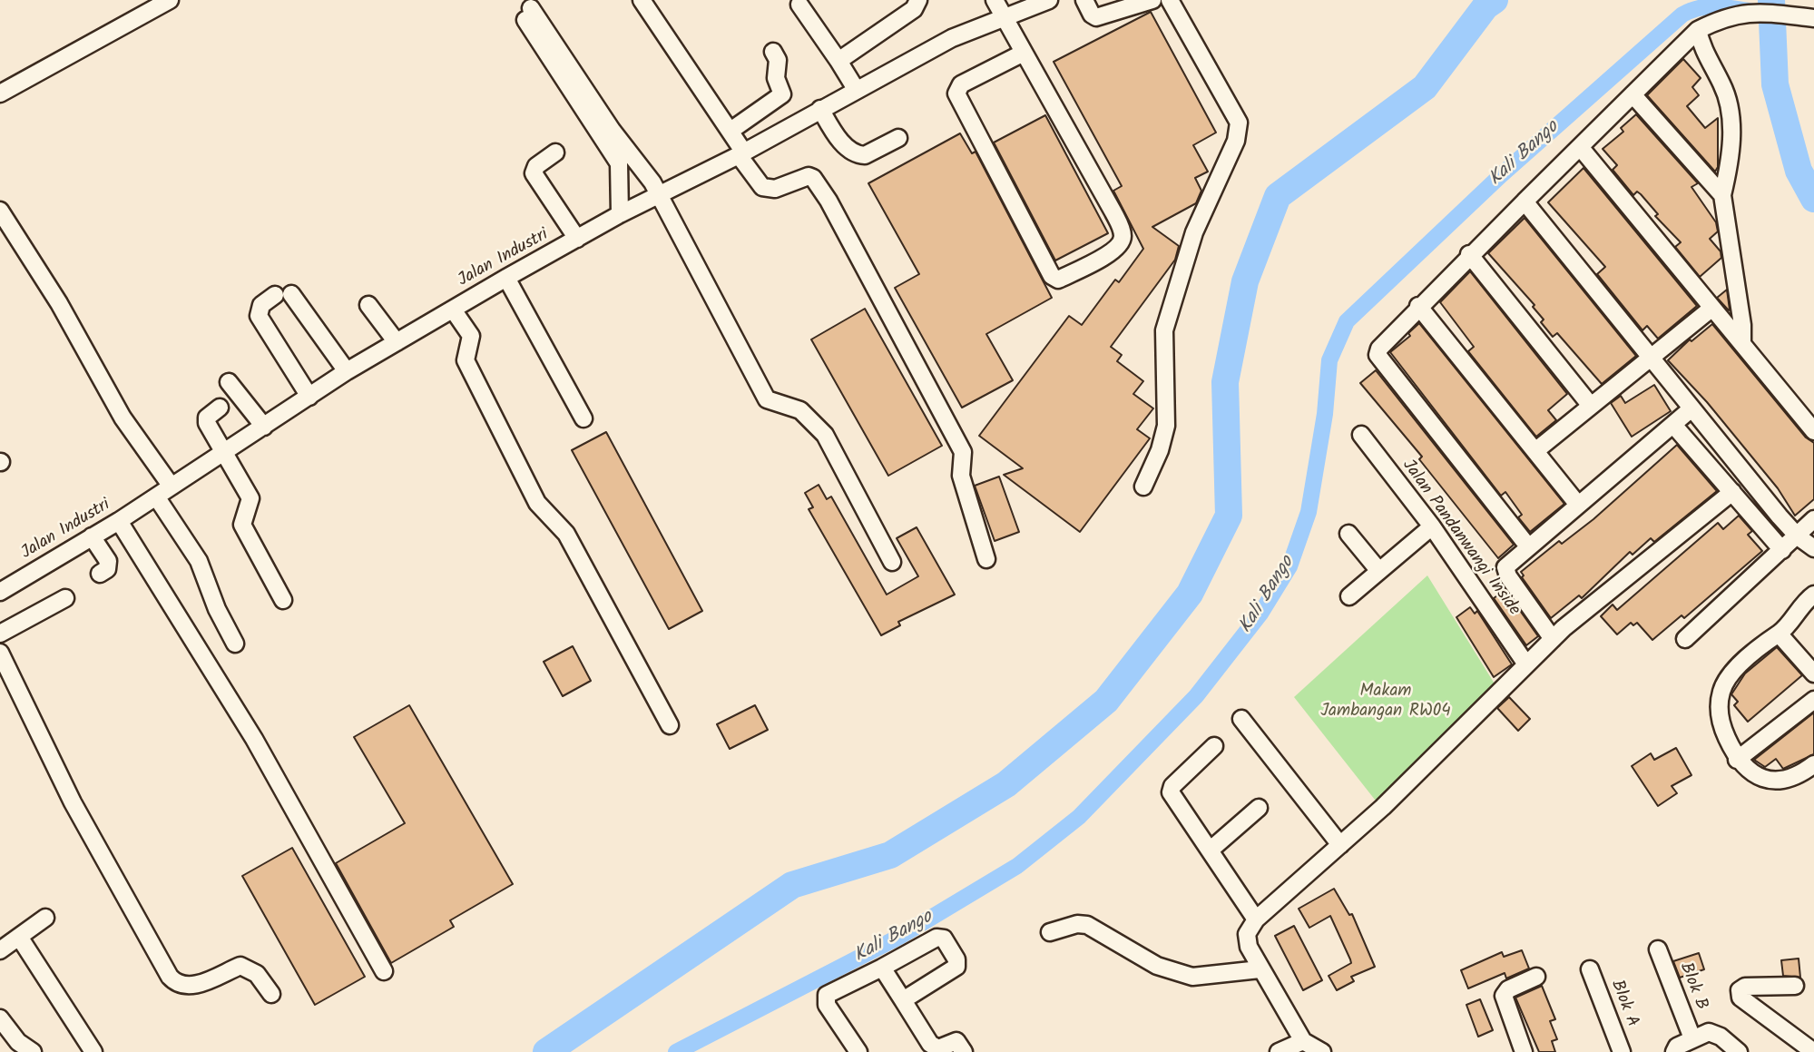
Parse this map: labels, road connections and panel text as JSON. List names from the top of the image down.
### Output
{
  "streets": {
    "street": [
      "Jalan Industri",
      "Jalan Pandanwangi Inside",
      "Blok B",
      "Blok A"
    ]
  },
  "water": ["Kali Bango"],
  "parks": ["Makam Jambangan RW04"]
}
